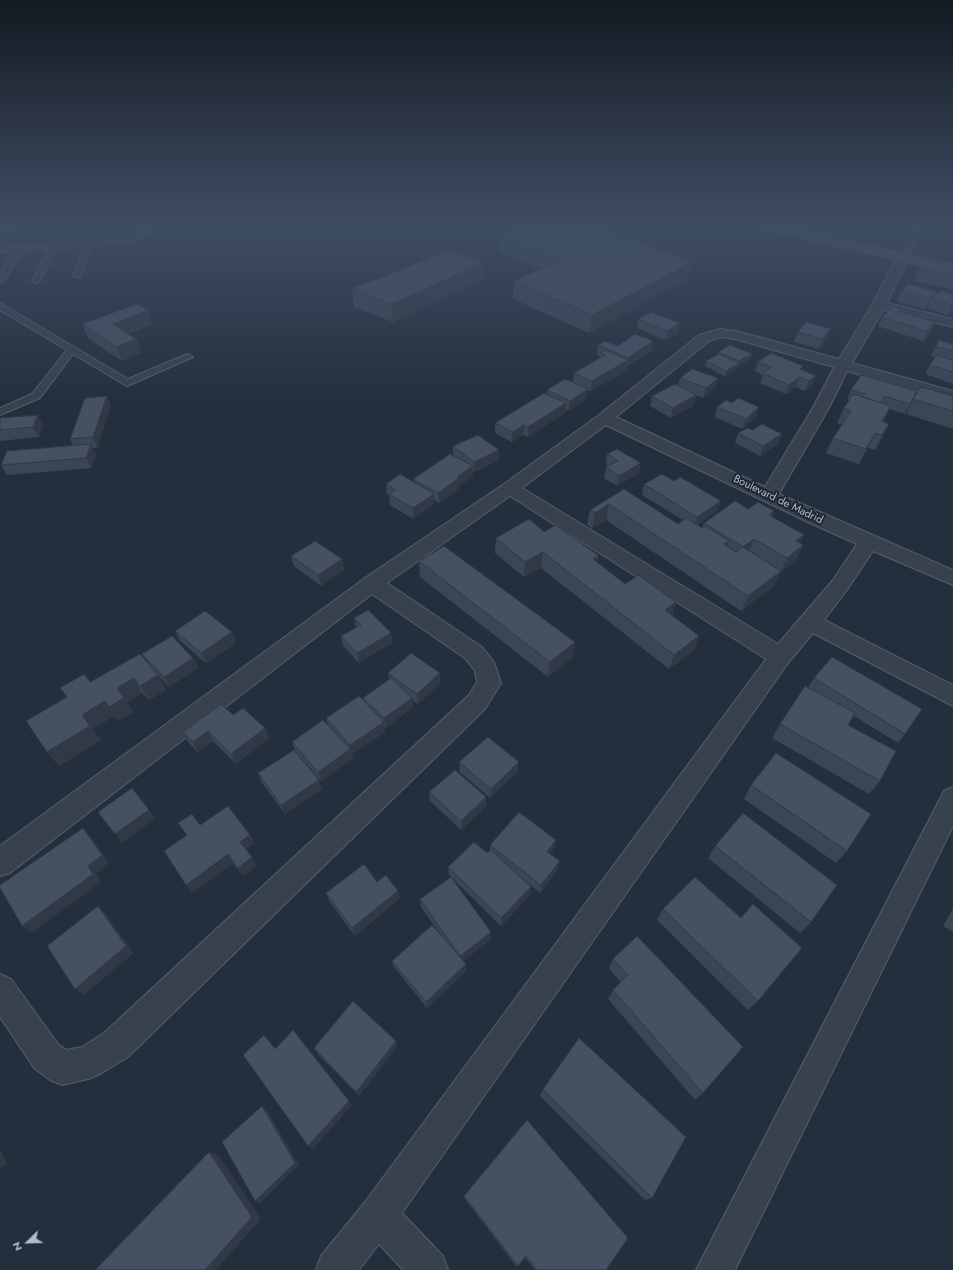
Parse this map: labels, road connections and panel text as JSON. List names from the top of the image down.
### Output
{
  "streets": {
    "street": ["Boulevard de Madrid"]
  },
  "north": "bottom left"
}
